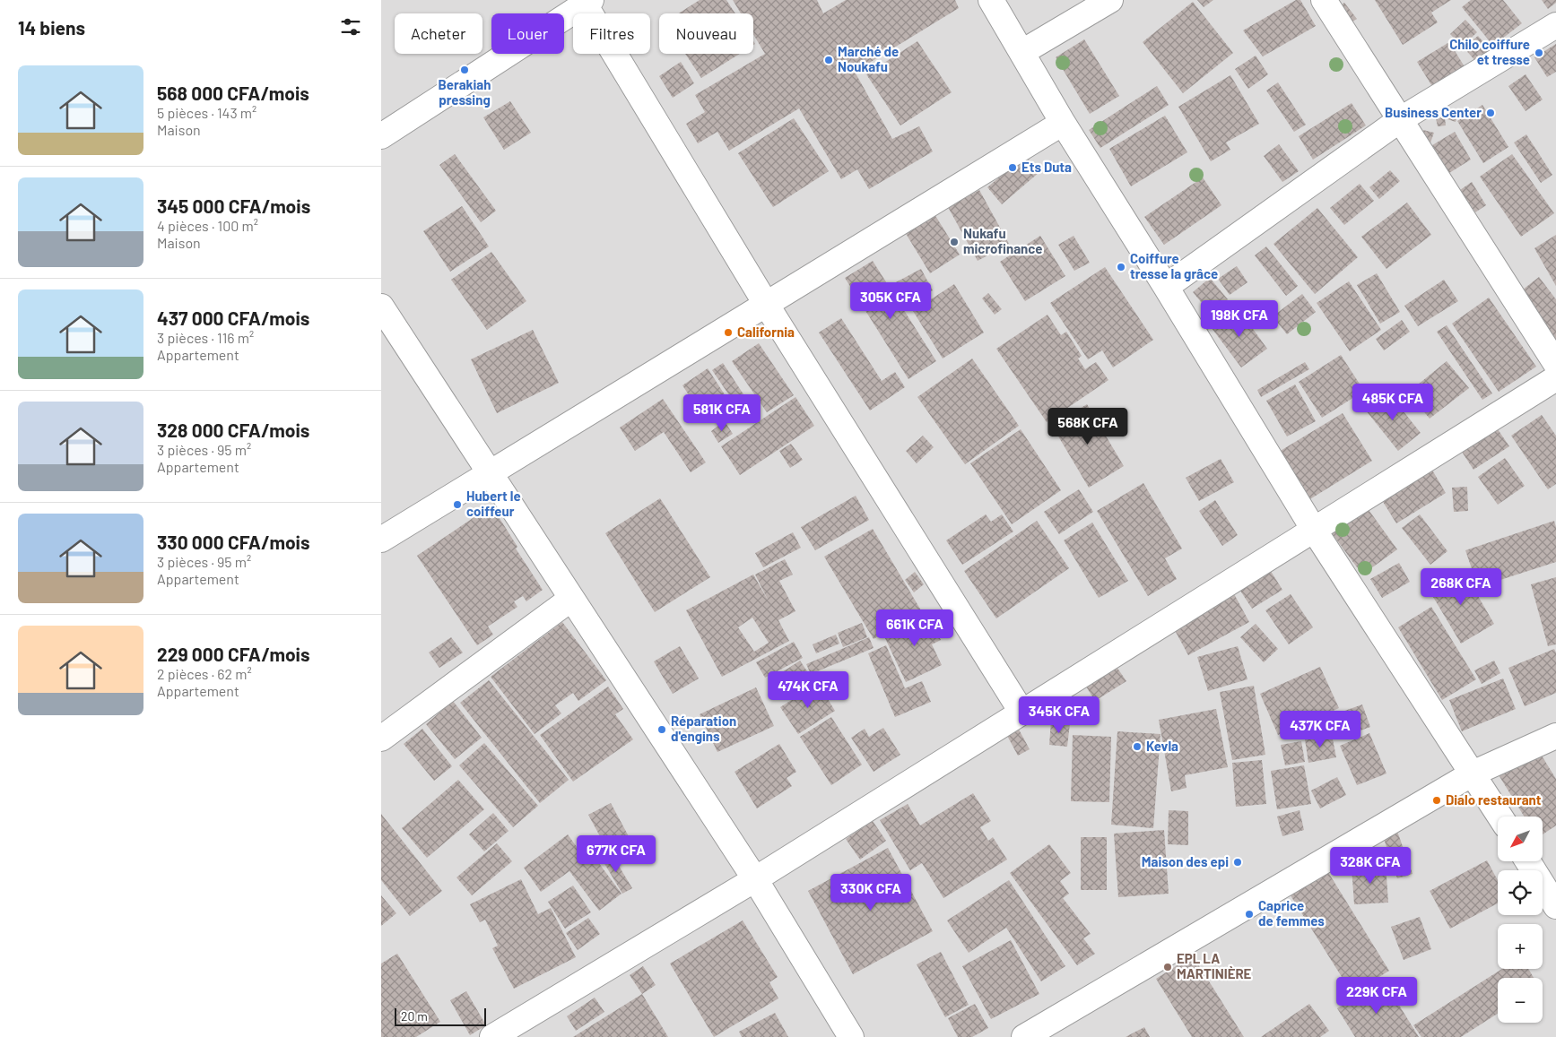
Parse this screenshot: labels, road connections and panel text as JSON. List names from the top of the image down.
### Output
{
  "places": [
    "Chilo coiffure et tresse",
    "Marché de Noukafu",
    "Berakiah pressing",
    "Business Center",
    "Ets Duta",
    "Nukafu microfinance",
    "Coiffure tresse la grâce",
    "California",
    "Hubert le coiffeur",
    "Réparation d'engins",
    "Kevla",
    "Dialo restaurant",
    "Maison des epi",
    "Caprice de femmes",
    "EPL LA MARTINIÈRE"
  ],
  "scale_bar": "20 m",
  "north": "bottom left",
  "page": {
    "heading": "14 biens",
    "chip": [
      "Acheter",
      "Louer",
      "Filtres",
      "Nouveau"
    ],
    "list": [
      {
        "name": "568 000 CFA/mois",
        "note": "5 pièces · 143 m² · Maison"
      },
      {
        "name": "345 000 CFA/mois",
        "note": "4 pièces · 100 m² · Maison"
      },
      {
        "name": "437 000 CFA/mois",
        "note": "3 pièces · 116 m² · Appartement"
      },
      {
        "name": "328 000 CFA/mois",
        "note": "3 pièces · 95 m² · Appartement"
      },
      {
        "name": "330 000 CFA/mois",
        "note": "3 pièces · 95 m² · Appartement"
      },
      {
        "name": "229 000 CFA/mois",
        "note": "2 pièces · 62 m² · Appartement"
      }
    ],
    "price": [
      "305K CFA",
      "198K CFA",
      "485K CFA",
      "581K CFA",
      "568K CFA",
      "268K CFA",
      "661K CFA",
      "474K CFA",
      "345K CFA",
      "437K CFA",
      "677K CFA",
      "328K CFA",
      "330K CFA",
      "229K CFA"
    ],
    "map_buttons": ["+", "−"],
    "scale": "20 m"
  }
}
